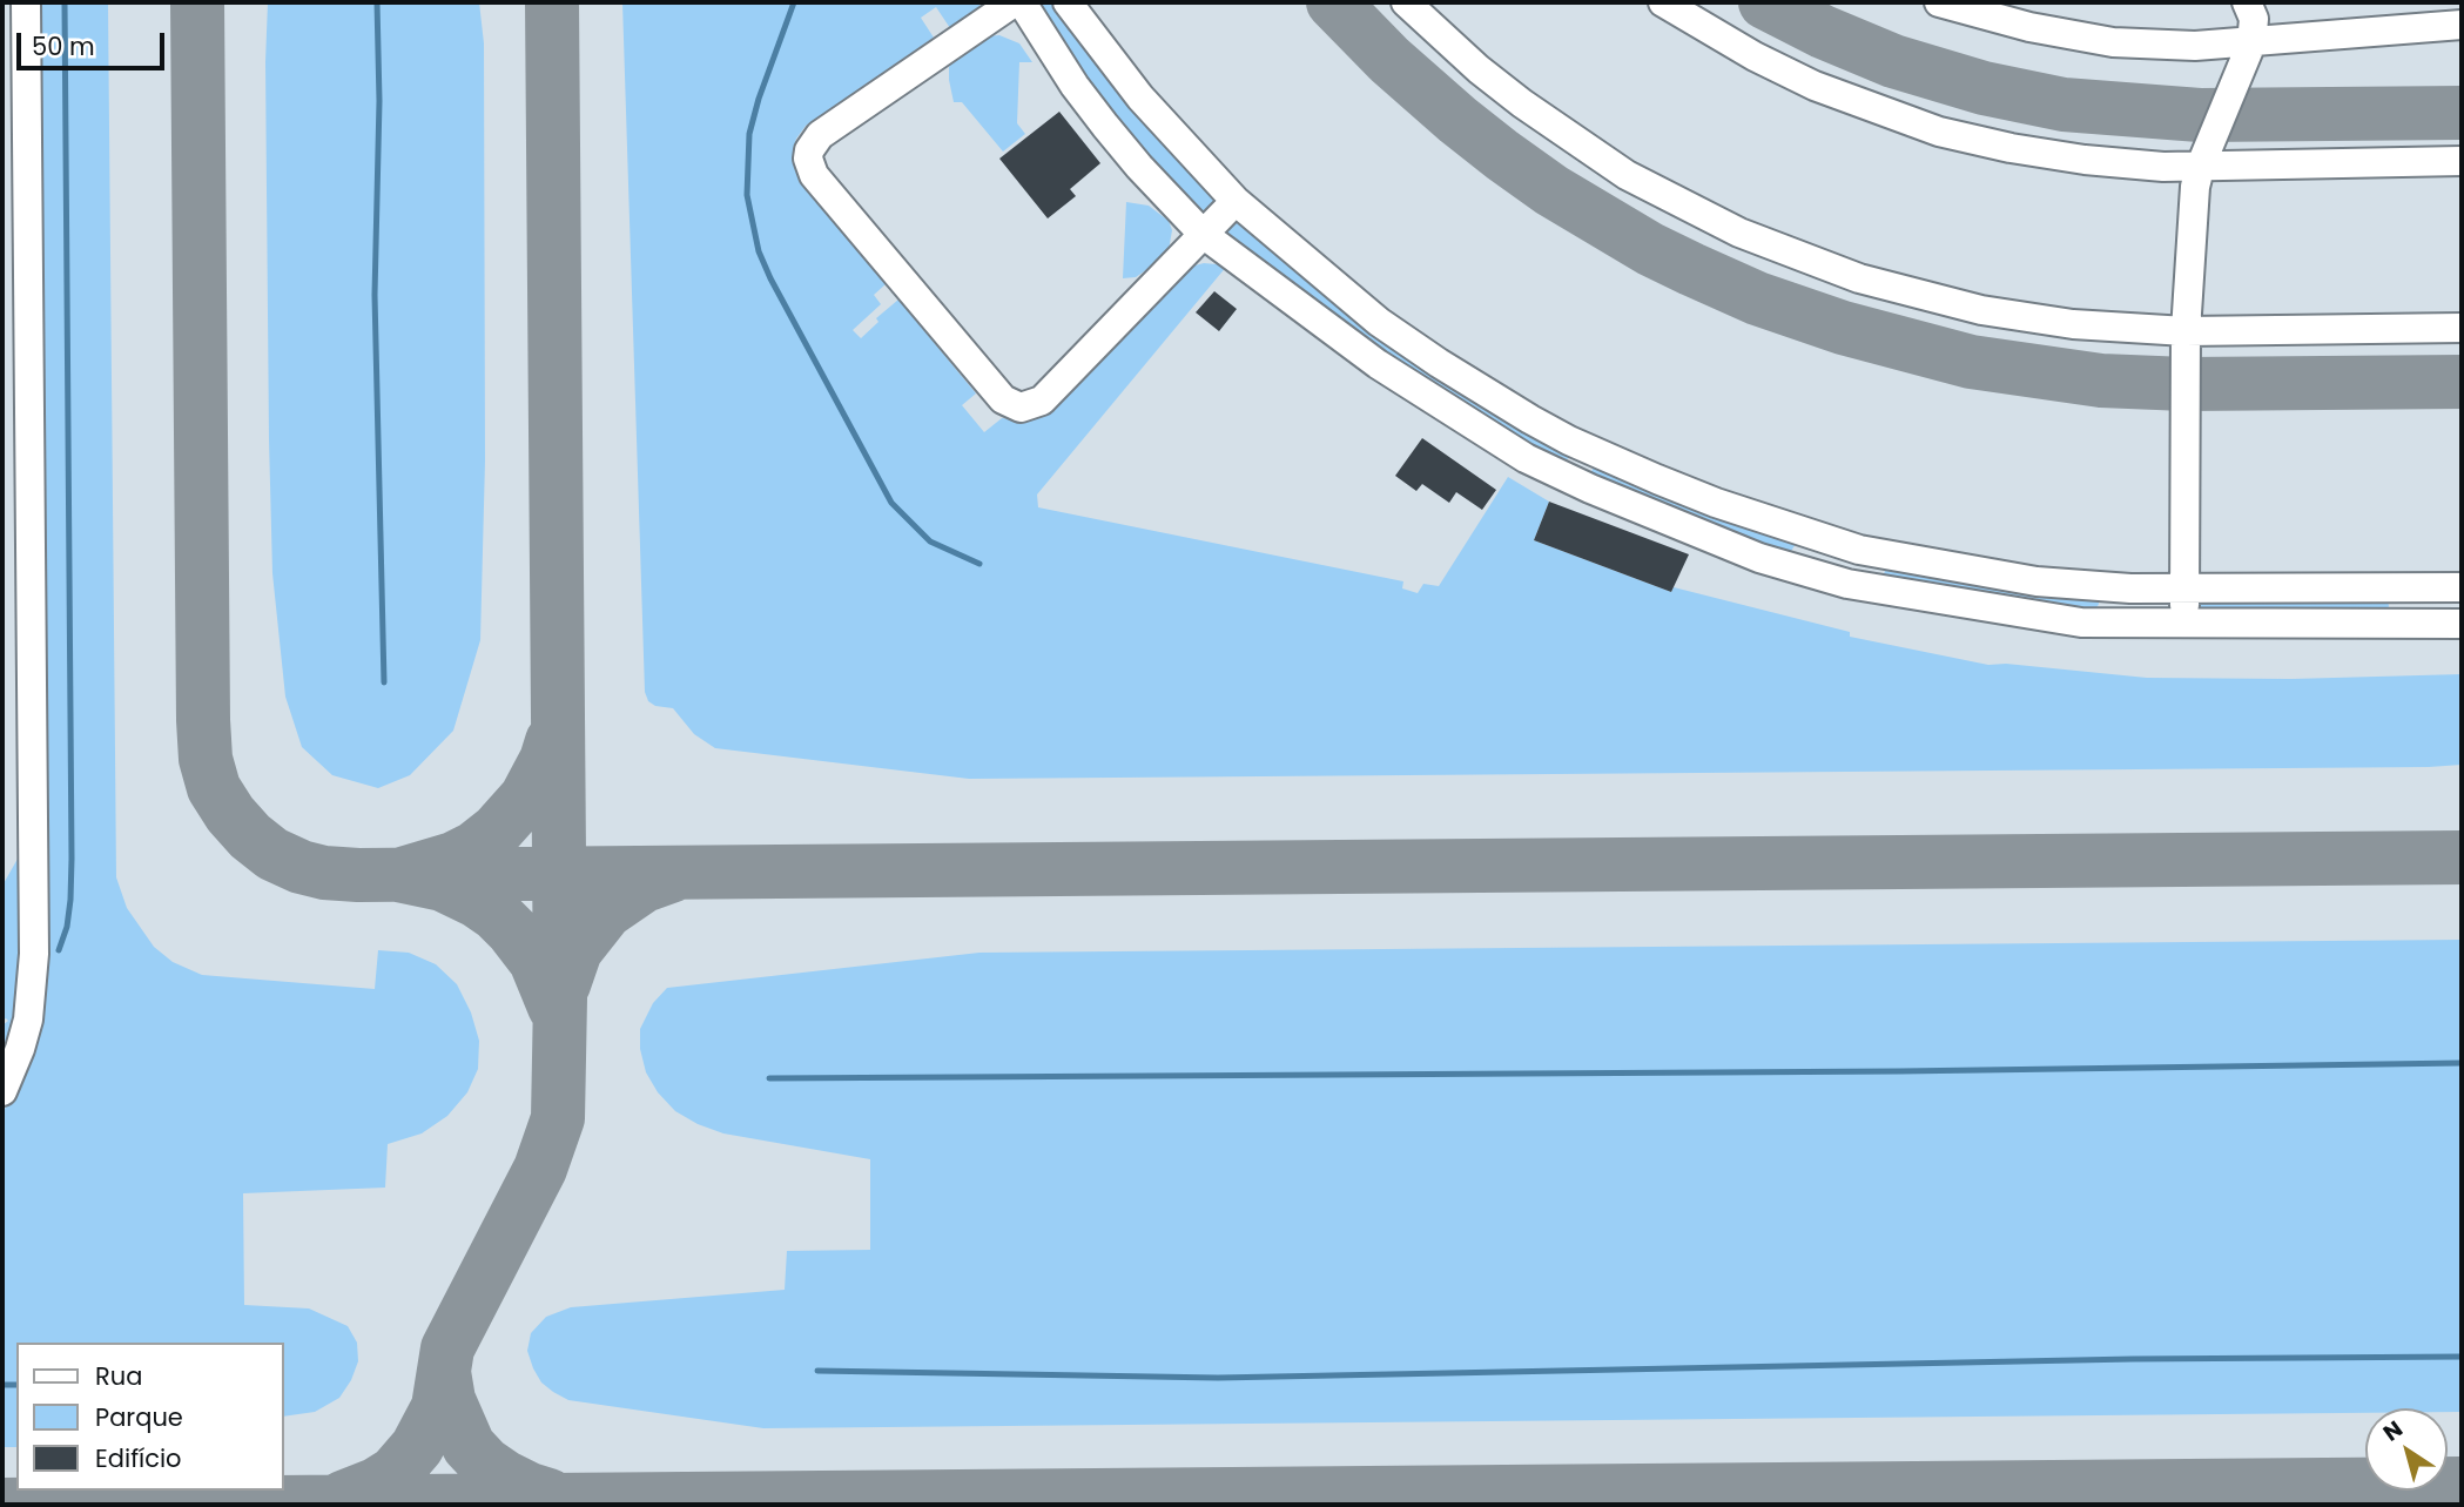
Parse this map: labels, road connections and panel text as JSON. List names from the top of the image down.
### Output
{
  "legend": ["Rua", "Parque", "Edifício"],
  "scale_bar": "50 m",
  "north": "top left"
}
